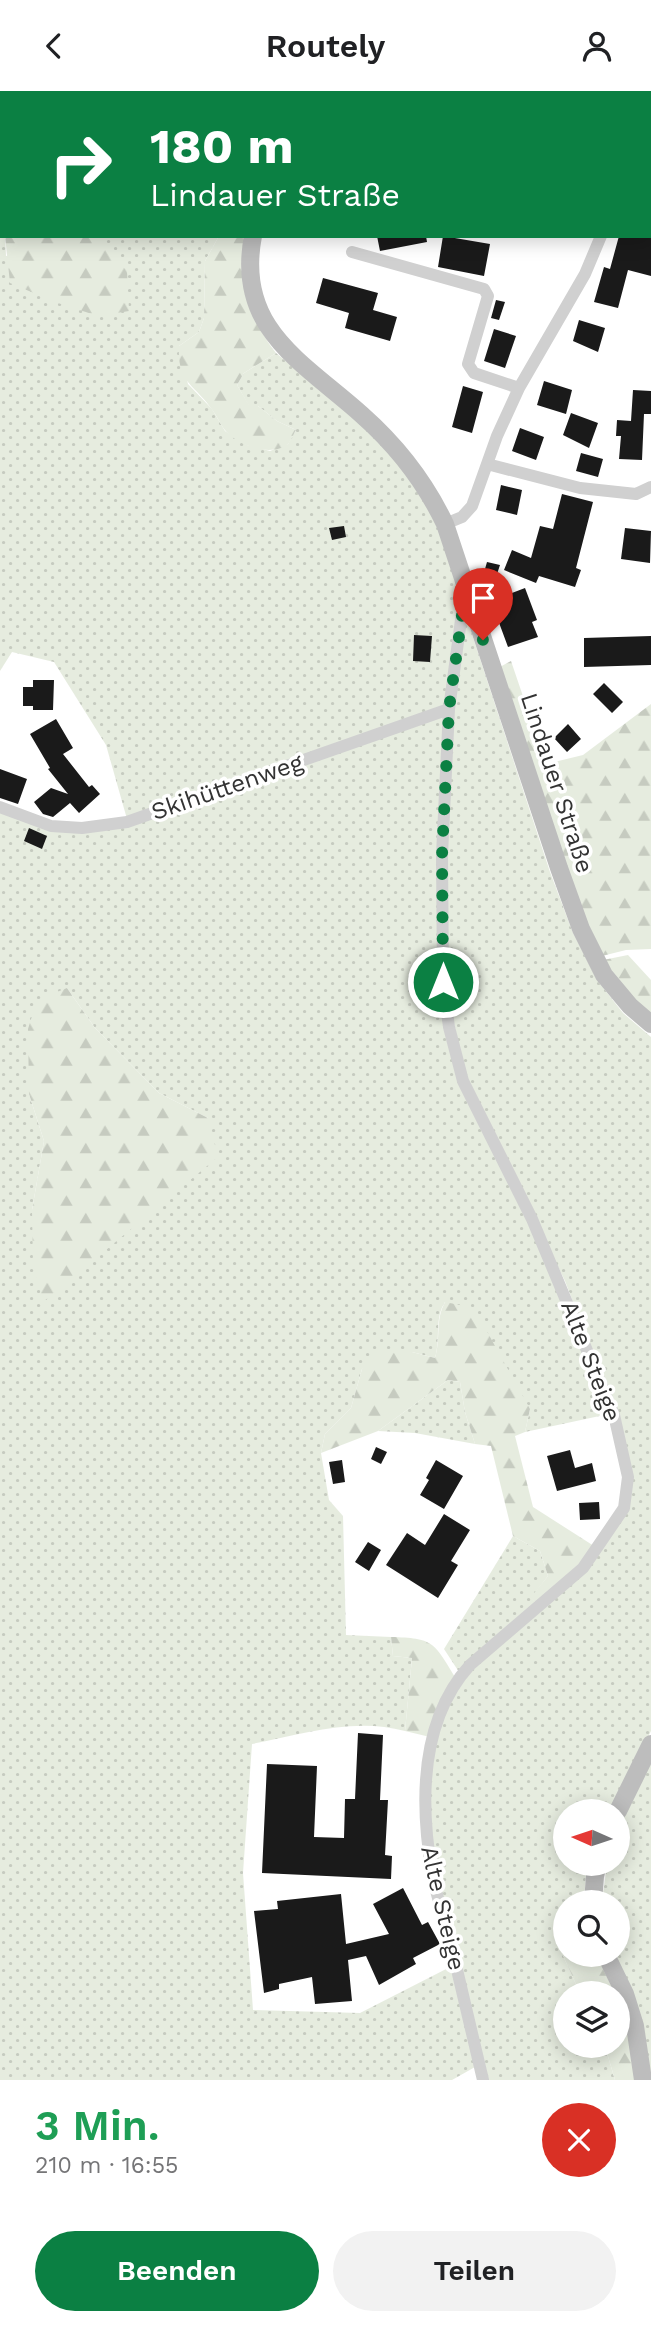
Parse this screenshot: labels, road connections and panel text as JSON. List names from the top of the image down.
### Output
{
  "streets": {
    "main road": ["Lindauer Straße"],
    "street": ["Skihüttenweg", "Alte Steige"]
  },
  "crossings": [
    ["Lindauer Straße", "Alte Steige"],
    ["Skihüttenweg", "Alte Steige"]
  ],
  "north": "left",
  "page": {
    "header": "Routely",
    "turn": ["180 m", "Lindauer Straße"],
    "heading": ["3 Min.", "210 m · 16:55"],
    "buttons": ["Beenden", "Teilen"]
  }
}
